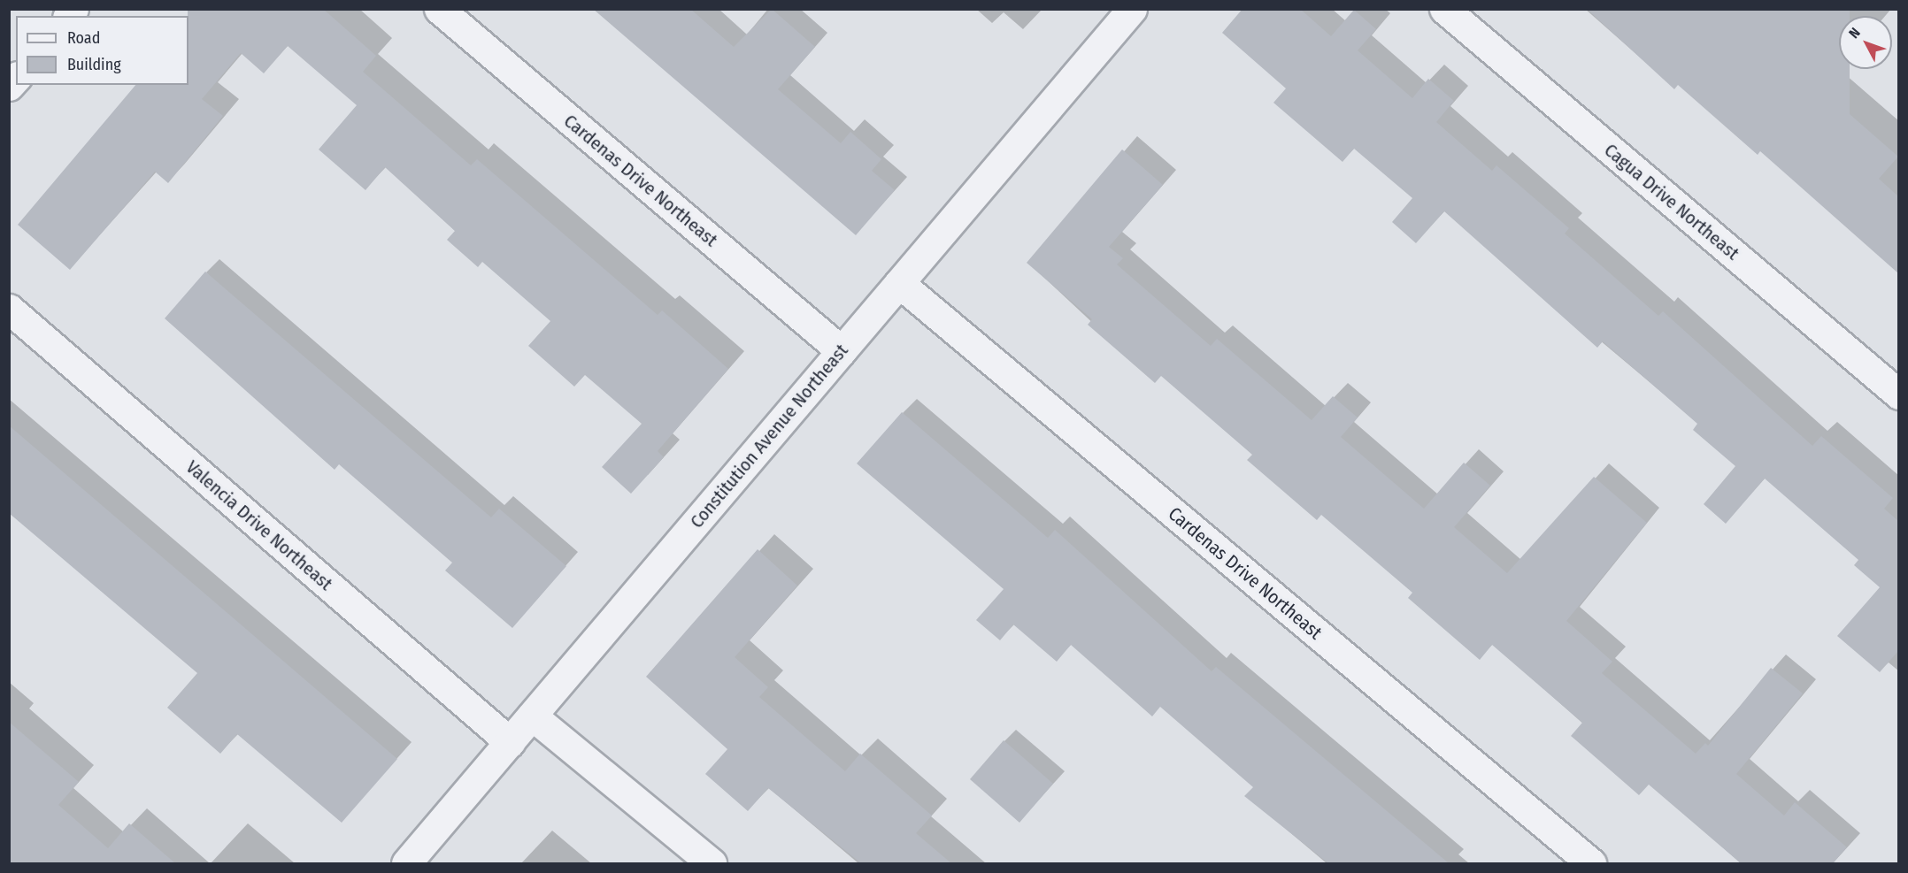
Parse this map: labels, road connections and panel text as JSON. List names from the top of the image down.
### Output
{
  "streets": {
    "street": [
      "Cardenas Drive Northeast",
      "Cagua Drive Northeast",
      "Constitution Avenue Northeast",
      "Valencia Drive Northeast"
    ]
  },
  "crossings": [
    ["Cardenas Drive Northeast", "Constitution Avenue Northeast"],
    ["Constitution Avenue Northeast", "Valencia Drive Northeast"]
  ],
  "legend": ["Road", "Building"],
  "north": "top left"
}
